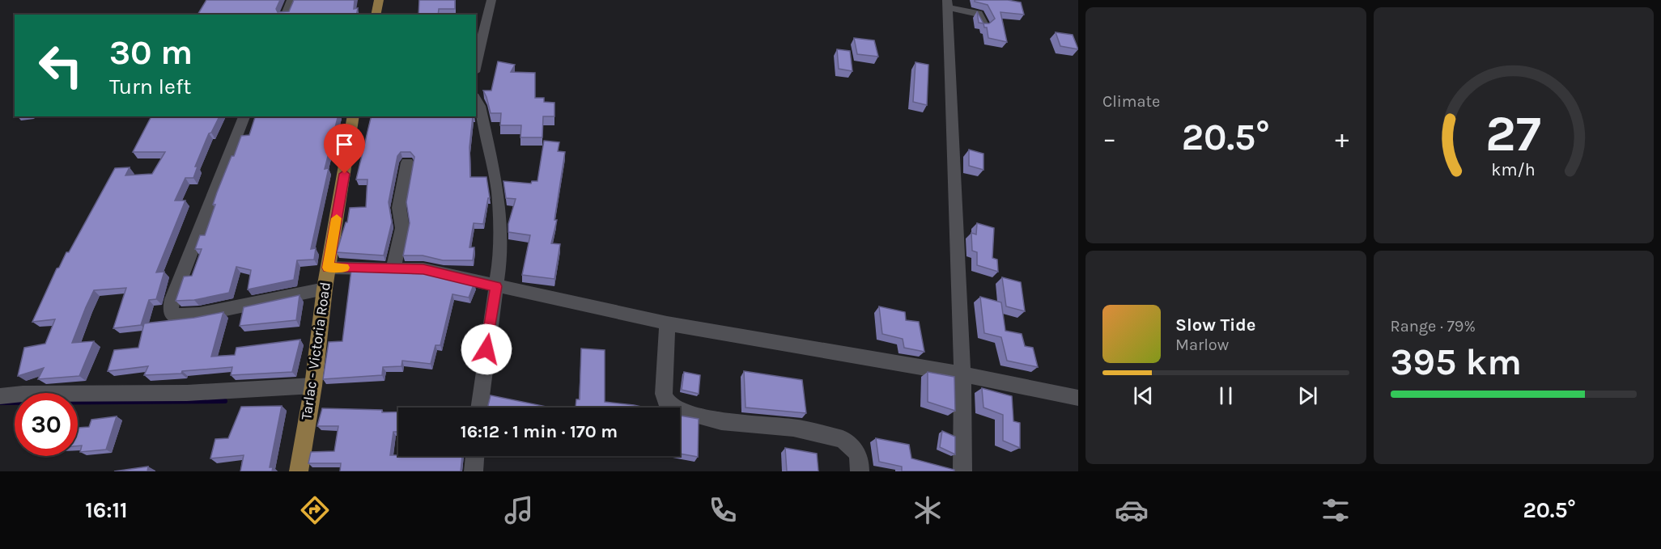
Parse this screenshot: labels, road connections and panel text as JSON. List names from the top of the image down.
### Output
{
  "streets": {
    "main road": ["Tarlac - Victoria Road"]
  },
  "page": {
    "tile": [
      "Climate",
      ["Range · 79%", "395 km"]
    ],
    "turn": ["30 m", "Turn left"],
    "heat": ["−", "20.5°", "+"],
    "song": ["Slow Tide", "Marlow"],
    "limit": "30",
    "trip": "16:12 · 1 min · 170 m",
    "tabs": ["16:11", "20.5°"],
    "gauge": ["27", "km/h"]
  }
}
